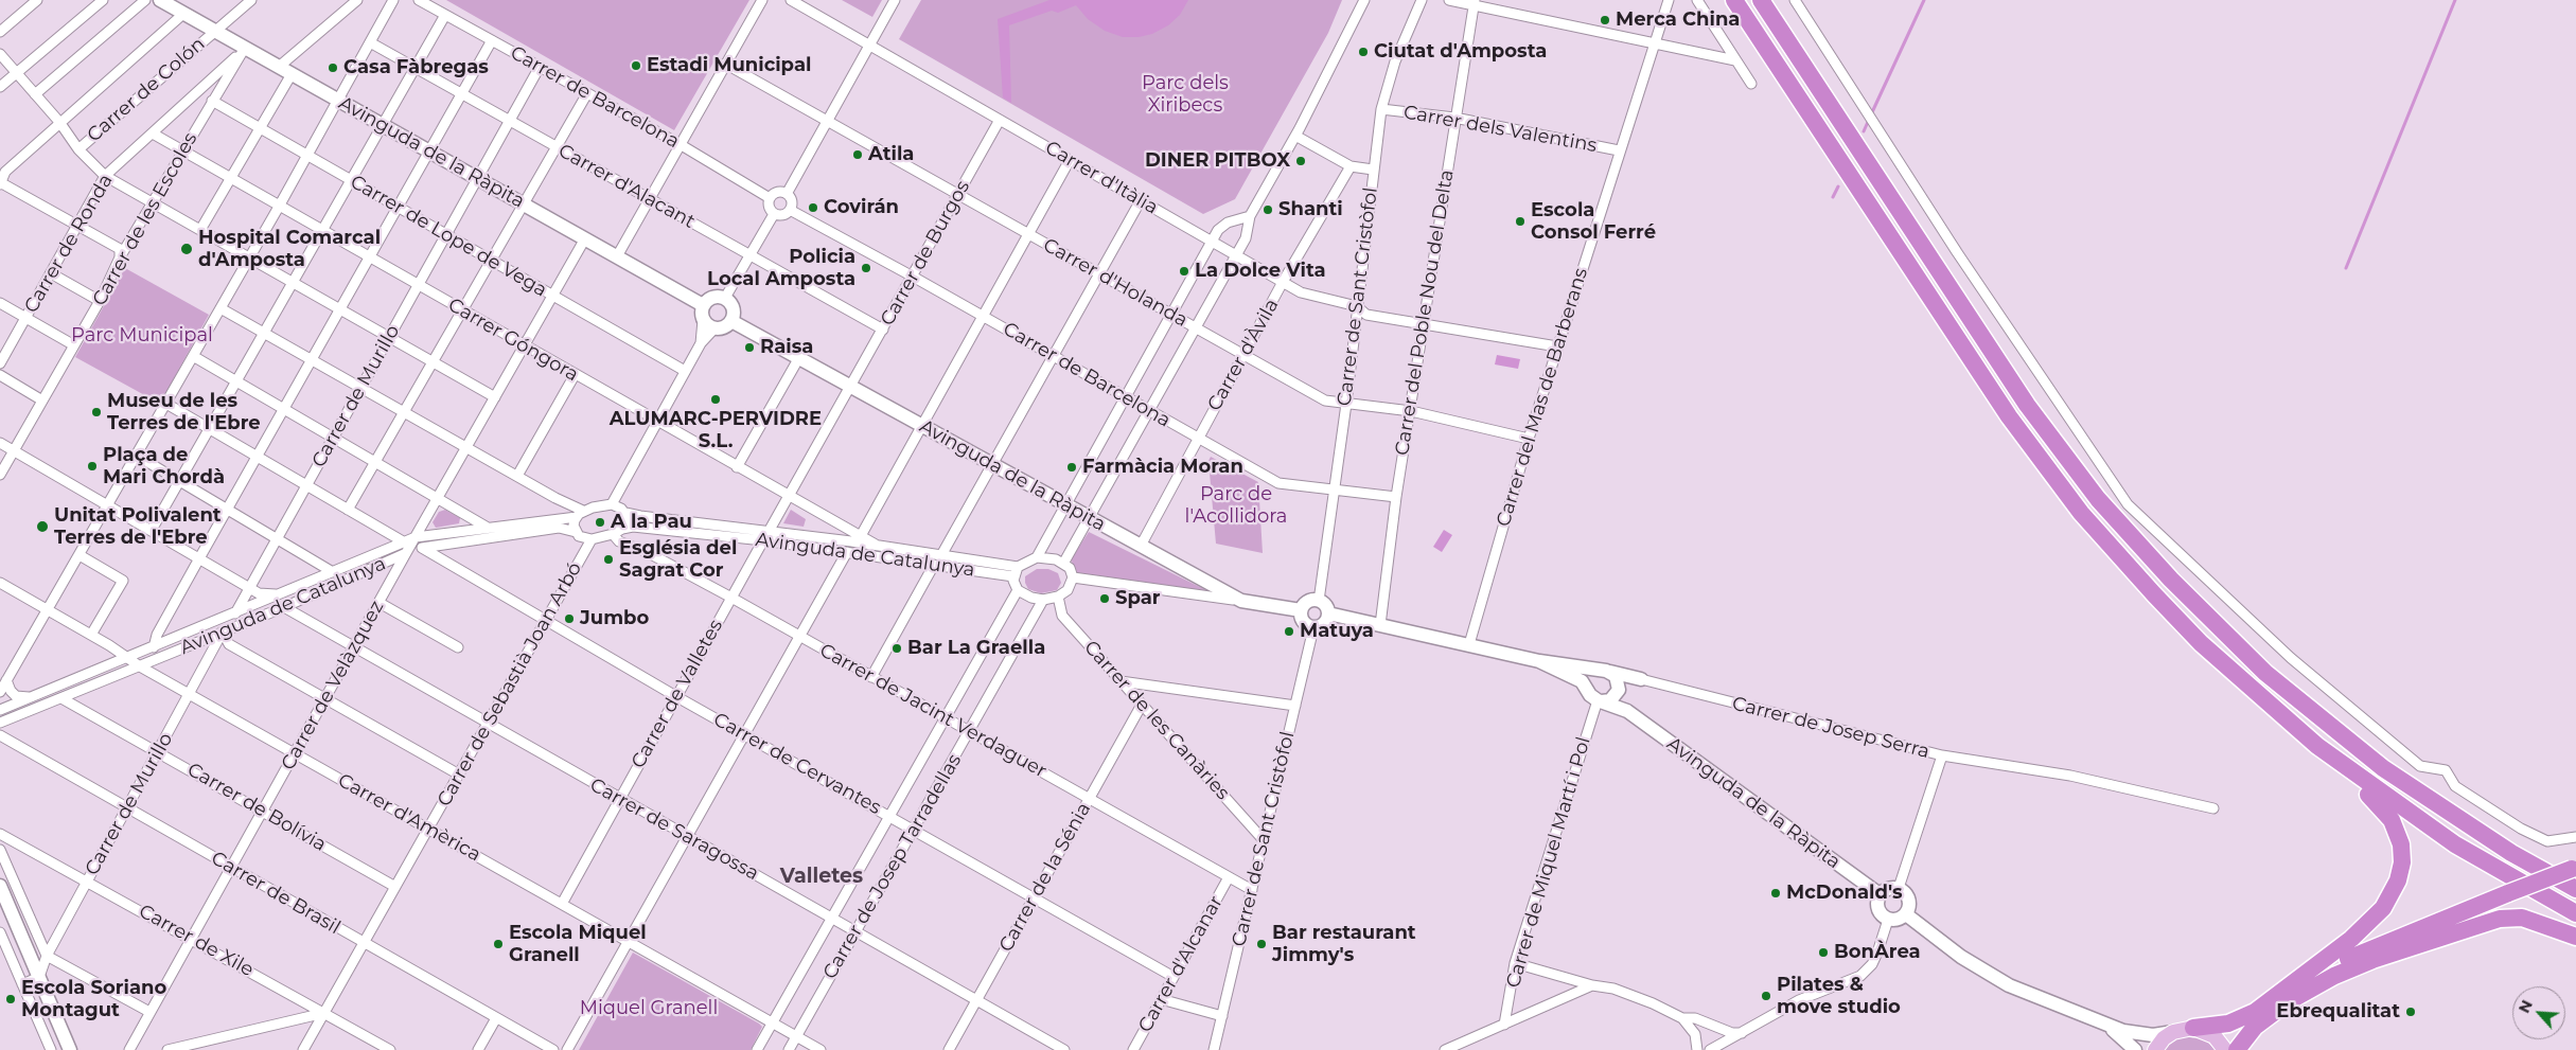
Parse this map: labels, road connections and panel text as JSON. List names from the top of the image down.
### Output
{
  "streets": {
    "street": [
      "Carrer de Colón",
      "Carrer de Barcelona",
      "Carrer dels Valentins",
      "Avinguda de la Ràpita",
      "Carrer d'Itàlia",
      "Carrer d'Alacant",
      "Carrer de les Escoles",
      "Carrer de Lope de Vega",
      "Carrer de Ronda",
      "Carrer de Burgos",
      "Carrer d'Holanda",
      "Carrer de Sant Cristòfol",
      "Carrer del Poble Nou del Delta",
      "Carrer Góngora",
      "Carrer d'Àvila",
      "Carrer de Murillo",
      "Carrer del Mas de Barberans",
      "Avinguda de Catalunya",
      "Carrer de Sebastià Joan Arbó",
      "Carrer de Velàzquez",
      "Carrer de Valletes",
      "Carrer de Jacint Verdaguer",
      "Carrer de les Canàries",
      "Carrer de Josep Serra",
      "Carrer de Cervantes",
      "Carrer de Bolívia",
      "Carrer d'Amèrica",
      "Carrer de Saragossa",
      "Carrer de Miquel Martí i Pol",
      "Carrer de Josep Tarradellas",
      "Carrer de la Sénia",
      "Carrer de Brasil",
      "Carrer de Xile",
      "Carrer d'Alcanar"
    ]
  },
  "crossings": [
    ["Carrer de Colón", "Avinguda de la Ràpita"],
    ["Carrer de Barcelona", "Carrer de Burgos"],
    ["Carrer de Barcelona", "Carrer de Sant Cristòfol"],
    ["Carrer de Barcelona", "Carrer del Poble Nou del Delta"],
    ["Carrer de Barcelona", "Carrer d'Àvila"],
    ["Carrer de Barcelona", "Carrer de Murillo"],
    ["Carrer dels Valentins", "Carrer de Sant Cristòfol"],
    ["Carrer dels Valentins", "Carrer del Poble Nou del Delta"],
    ["Carrer dels Valentins", "Carrer del Mas de Barberans"],
    ["Avinguda de la Ràpita", "Carrer de les Escoles"],
    ["Avinguda de la Ràpita", "Carrer de Ronda"],
    ["Avinguda de la Ràpita", "Carrer de Burgos"],
    ["Avinguda de la Ràpita", "Carrer de Sant Cristòfol"],
    ["Avinguda de la Ràpita", "Carrer d'Àvila"],
    ["Avinguda de la Ràpita", "Carrer de Murillo"],
    ["Avinguda de la Ràpita", "Carrer de Velàzquez"],
    ["Avinguda de la Ràpita", "Carrer de Miquel Martí i Pol"],
    ["Carrer d'Itàlia", "Carrer de Burgos"],
    ["Carrer d'Itàlia", "Carrer de Sant Cristòfol"],
    ["Carrer d'Itàlia", "Carrer del Poble Nou del Delta"],
    ["Carrer d'Itàlia", "Carrer d'Àvila"],
    ["Carrer d'Itàlia", "Carrer del Mas de Barberans"],
    ["Carrer d'Alacant", "Carrer de Burgos"],
    ["Carrer d'Alacant", "Carrer de Murillo"],
    ["Carrer de les Escoles", "Carrer de Lope de Vega"],
    ["Carrer de les Escoles", "Carrer de Ronda"],
    ["Carrer de les Escoles", "Carrer Góngora"],
    ["Carrer de Lope de Vega", "Carrer de Murillo"],
    ["Carrer de Lope de Vega", "Carrer de Velàzquez"],
    ["Carrer de Ronda", "Carrer Góngora"],
    ["Carrer de Burgos", "Carrer d'Holanda"],
    ["Carrer d'Holanda", "Carrer de Sant Cristòfol"],
    ["Carrer d'Holanda", "Carrer del Poble Nou del Delta"],
    ["Carrer d'Holanda", "Carrer d'Àvila"],
    ["Carrer d'Holanda", "Carrer del Mas de Barberans"],
    ["Carrer de Sant Cristòfol", "Carrer de Jacint Verdaguer"],
    ["Carrer de Sant Cristòfol", "Carrer de les Canàries"],
    ["Carrer Góngora", "Carrer de Murillo"],
    ["Carrer Góngora", "Avinguda de Catalunya"],
    ["Carrer Góngora", "Carrer de Velàzquez"],
    ["Carrer Góngora", "Carrer de les Canàries"],
    ["Carrer Góngora", "Carrer de Josep Tarradellas"],
    ["Carrer de Murillo", "Avinguda de Catalunya"],
    ["Carrer de Murillo", "Carrer de Bolívia"],
    ["Carrer de Murillo", "Carrer d'Amèrica"],
    ["Carrer de Murillo", "Carrer de Brasil"],
    ["Carrer de Murillo", "Carrer de Xile"],
    ["Avinguda de Catalunya", "Carrer de Sebastià Joan Arbó"],
    ["Avinguda de Catalunya", "Carrer de Velàzquez"],
    ["Avinguda de Catalunya", "Carrer de Valletes"],
    ["Avinguda de Catalunya", "Carrer de les Canàries"],
    ["Avinguda de Catalunya", "Carrer de Cervantes"],
    ["Avinguda de Catalunya", "Carrer de Bolívia"],
    ["Avinguda de Catalunya", "Carrer d'Amèrica"],
    ["Avinguda de Catalunya", "Carrer de Saragossa"],
    ["Avinguda de Catalunya", "Carrer de Josep Tarradellas"],
    ["Carrer de Sebastià Joan Arbó", "Carrer de Cervantes"],
    ["Carrer de Sebastià Joan Arbó", "Carrer de Bolívia"],
    ["Carrer de Sebastià Joan Arbó", "Carrer d'Amèrica"],
    ["Carrer de Sebastià Joan Arbó", "Carrer de Saragossa"],
    ["Carrer de Sebastià Joan Arbó", "Carrer de Brasil"],
    ["Carrer de Sebastià Joan Arbó", "Carrer de Xile"],
    ["Carrer de Velàzquez", "Carrer de Bolívia"],
    ["Carrer de Velàzquez", "Carrer d'Amèrica"],
    ["Carrer de Velàzquez", "Carrer de Saragossa"],
    ["Carrer de Velàzquez", "Carrer de Brasil"],
    ["Carrer de Velàzquez", "Carrer de Xile"],
    ["Carrer de Valletes", "Carrer de Jacint Verdaguer"],
    ["Carrer de Valletes", "Carrer de Cervantes"],
    ["Carrer de Valletes", "Carrer d'Amèrica"],
    ["Carrer de Valletes", "Carrer de Saragossa"],
    ["Carrer de Jacint Verdaguer", "Carrer de Josep Tarradellas"],
    ["Carrer de Jacint Verdaguer", "Carrer de la Sénia"],
    ["Carrer de Jacint Verdaguer", "Carrer d'Alcanar"],
    ["Carrer de les Canàries", "Carrer de Josep Tarradellas"],
    ["Carrer de les Canàries", "Carrer de la Sénia"],
    ["Carrer de Cervantes", "Carrer de Josep Tarradellas"],
    ["Carrer de Cervantes", "Carrer de la Sénia"],
    ["Carrer de Cervantes", "Carrer d'Alcanar"],
    ["Carrer d'Amèrica", "Carrer de Josep Tarradellas"],
    ["Carrer de Saragossa", "Carrer de Josep Tarradellas"],
    ["Carrer de Saragossa", "Carrer de la Sénia"]
  ],
  "districts": ["Valletes"],
  "parks": [
    "Parc dels Xiribecs",
    "Parc Municipal",
    "Parc de l'Acollidora",
    "Miquel Granell"
  ],
  "places": [
    "Merca China",
    "Ciutat d'Amposta",
    "Estadi Municipal",
    "Casa Fàbregas",
    "Atila",
    "DINER PITBOX",
    "Covirán",
    "Shanti",
    "Escola Consol Ferré",
    "Hospital Comarcal d'Amposta",
    "Policia Local Amposta",
    "La Dolce Vita",
    "Raisa",
    "ALUMARC-PERVIDRE S.L.",
    "Museu de les Terres de l'Ebre",
    "Plaça de Mari Chordà",
    "Farmàcia Moran",
    "A la Pau",
    "Unitat Polivalent Terres de l'Ebre",
    "Església del Sagrat Cor",
    "Spar",
    "Jumbo",
    "Matuya",
    "Bar La Graella",
    "McDonald's",
    "Escola Miquel Granell",
    "Bar restaurant Jimmy's",
    "BonÀrea",
    "Pilates & move studio",
    "Escola Soriano Montagut",
    "Ebrequalitat"
  ],
  "north": "top left"
}
